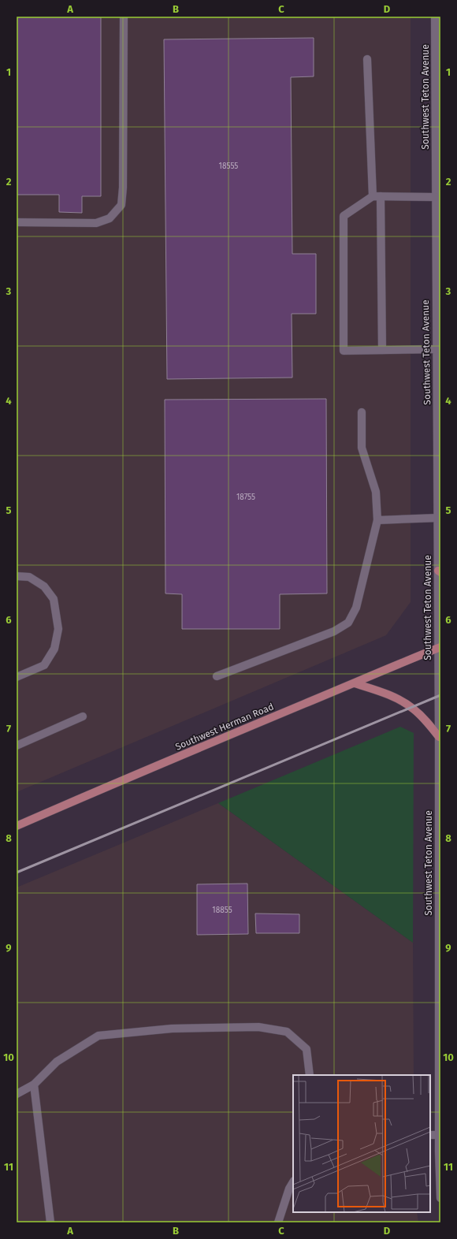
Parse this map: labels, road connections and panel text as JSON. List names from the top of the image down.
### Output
{
  "streets": {
    "main road": ["Southwest Herman Road"],
    "street": ["Southwest Teton Avenue"]
  },
  "crossings": [
    ["Southwest Teton Avenue", "Southwest Herman Road"]
  ],
  "house_numbers": ["18555", "18755", "18855"],
  "grid": {
    "columns": [
      "A",
      "B",
      "C",
      "D"
    ],
    "rows": [
      "1",
      "2",
      "3",
      "4",
      "5",
      "6",
      "7",
      "8",
      "9",
      "10",
      "11"
    ]
  }
}
